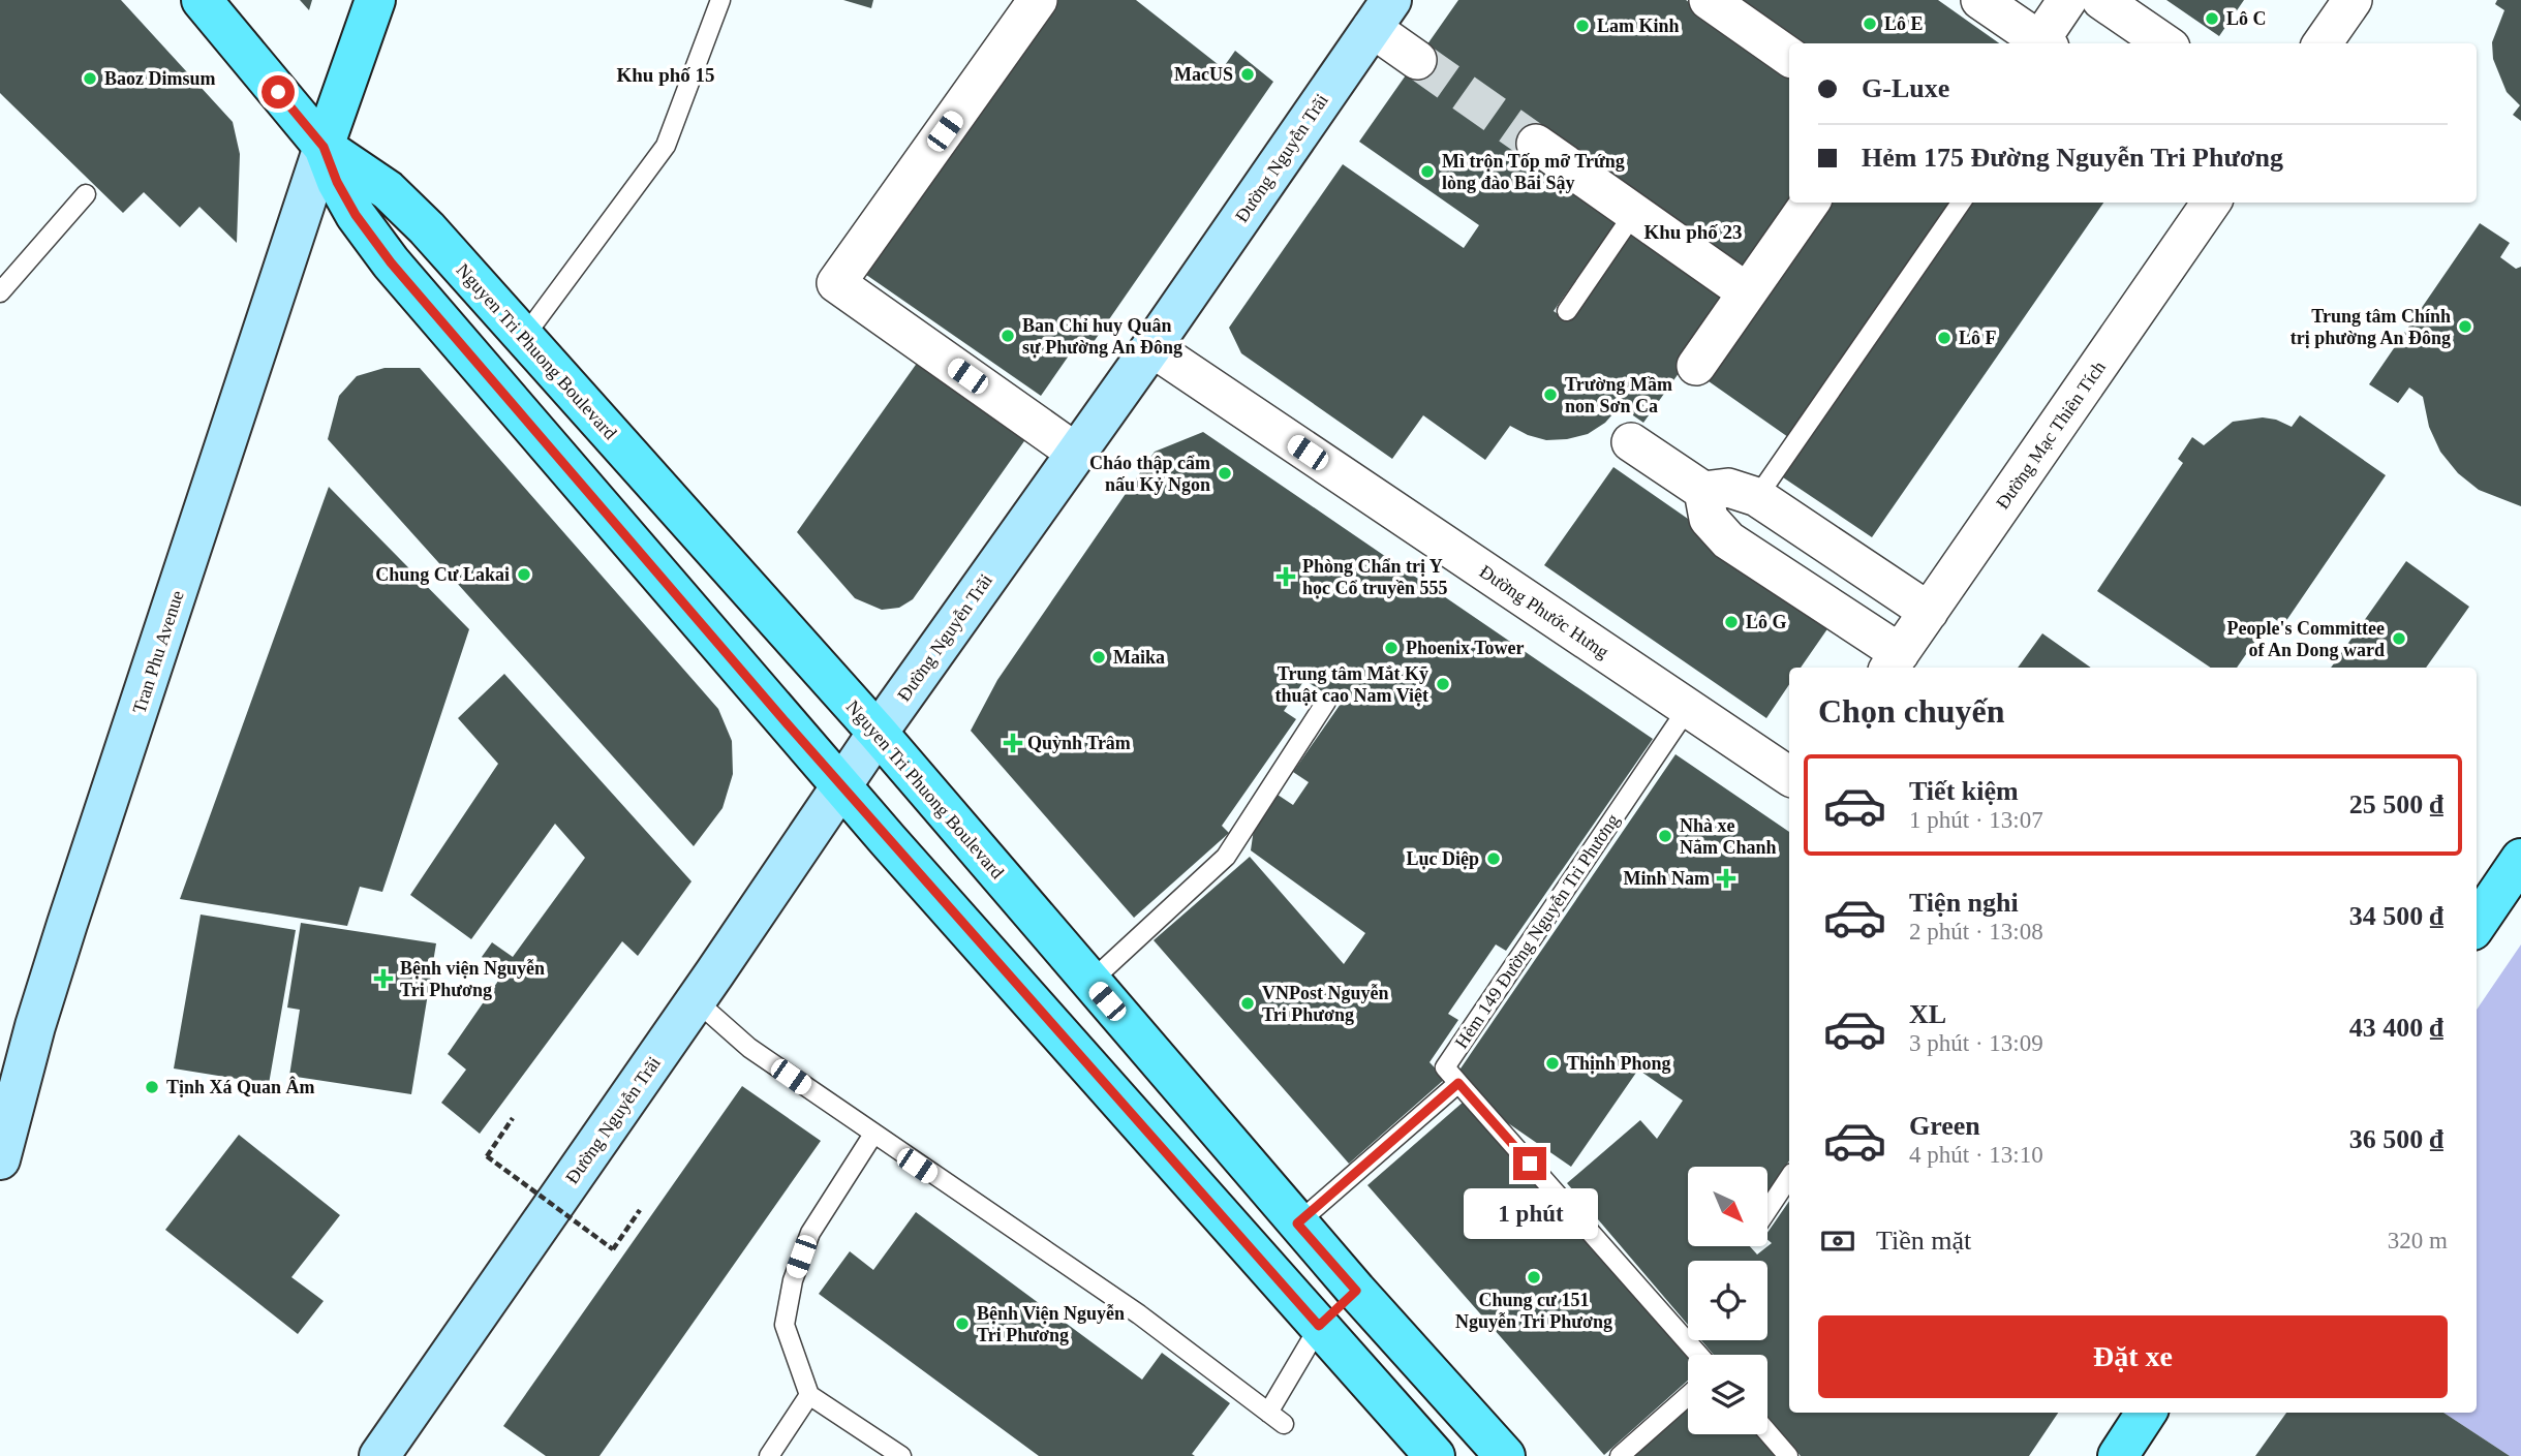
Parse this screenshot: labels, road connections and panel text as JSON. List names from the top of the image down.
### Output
{
  "streets": {
    "main road": ["Đường Nguyễn Trãi", "Nguyen Tri Phuong Boulevard", "Tran Phu Avenue"],
    "street": ["Đường Mạc Thiên Tích", "Đường Phước Hưng"],
    "lane": ["Hẻm 149 Đường Nguyễn Tri Phương"]
  },
  "crossings": [
    ["Đường Nguyễn Trãi", "Nguyen Tri Phuong Boulevard"],
    ["Đường Nguyễn Trãi", "Đường Phước Hưng"],
    ["Nguyen Tri Phuong Boulevard", "Tran Phu Avenue"],
    ["Đường Phước Hưng", "Hẻm 149 Đường Nguyễn Tri Phương"]
  ],
  "districts": ["Khu phố 15", "Khu phố 23"],
  "places": {
    "other": [
      "Lô C",
      "Lô E",
      "Lam Kinh",
      "MacUS",
      "Baoz Dimsum",
      "Mì trộn Tốp mỡ Trứng lòng đào Bãi Sậy",
      "Trung tâm Chính trị phường An Đông",
      "Ban Chỉ huy Quân sự Phường An Đông",
      "Lô F",
      "Trường Mầm non Sơn Ca",
      "Cháo thập cẩm nấu Kỷ Ngon",
      "Chung Cư Lakai",
      "Lô G",
      "People's Committee of An Dong ward",
      "Phoenix Tower",
      "Maika",
      "Trung tâm Mắt Kỹ thuật cao Nam Việt",
      "Nhà xe Năm Chanh",
      "Lục Diệp",
      "VNPost Nguyễn Tri Phương",
      "Thịnh Phong",
      "Tịnh Xá Quan Âm",
      "Chung cư 151 Nguyễn Tri Phương",
      "Bệnh Viện Nguyễn Tri Phương"
    ],
    "health": [
      "Phòng Chẩn trị Y học Cổ truyền 555",
      "Quỳnh Trâm",
      "Minh Nam",
      "Bệnh viện Nguyễn Tri Phương"
    ]
  },
  "north": "bottom right",
  "page": {
    "banner": ["G-Luxe", "Hẻm 175 Đường Nguyễn Tri Phương"],
    "heading": "Chọn chuyến",
    "list": [
      {
        "name": "Tiết kiệm",
        "note": "1 phút · 13:07",
        "value": "25 500 ₫"
      },
      {
        "name": "Tiện nghi",
        "note": "2 phút · 13:08",
        "value": "34 500 ₫"
      },
      {
        "name": "XL",
        "note": "3 phút · 13:09",
        "value": "43 400 ₫"
      },
      {
        "name": "Green",
        "note": "4 phút · 13:10",
        "value": "36 500 ₫"
      }
    ],
    "bubble": "1 phút",
    "pay": ["Tiền mặt", "320 m"],
    "buttons": "Đặt xe"
  }
}
